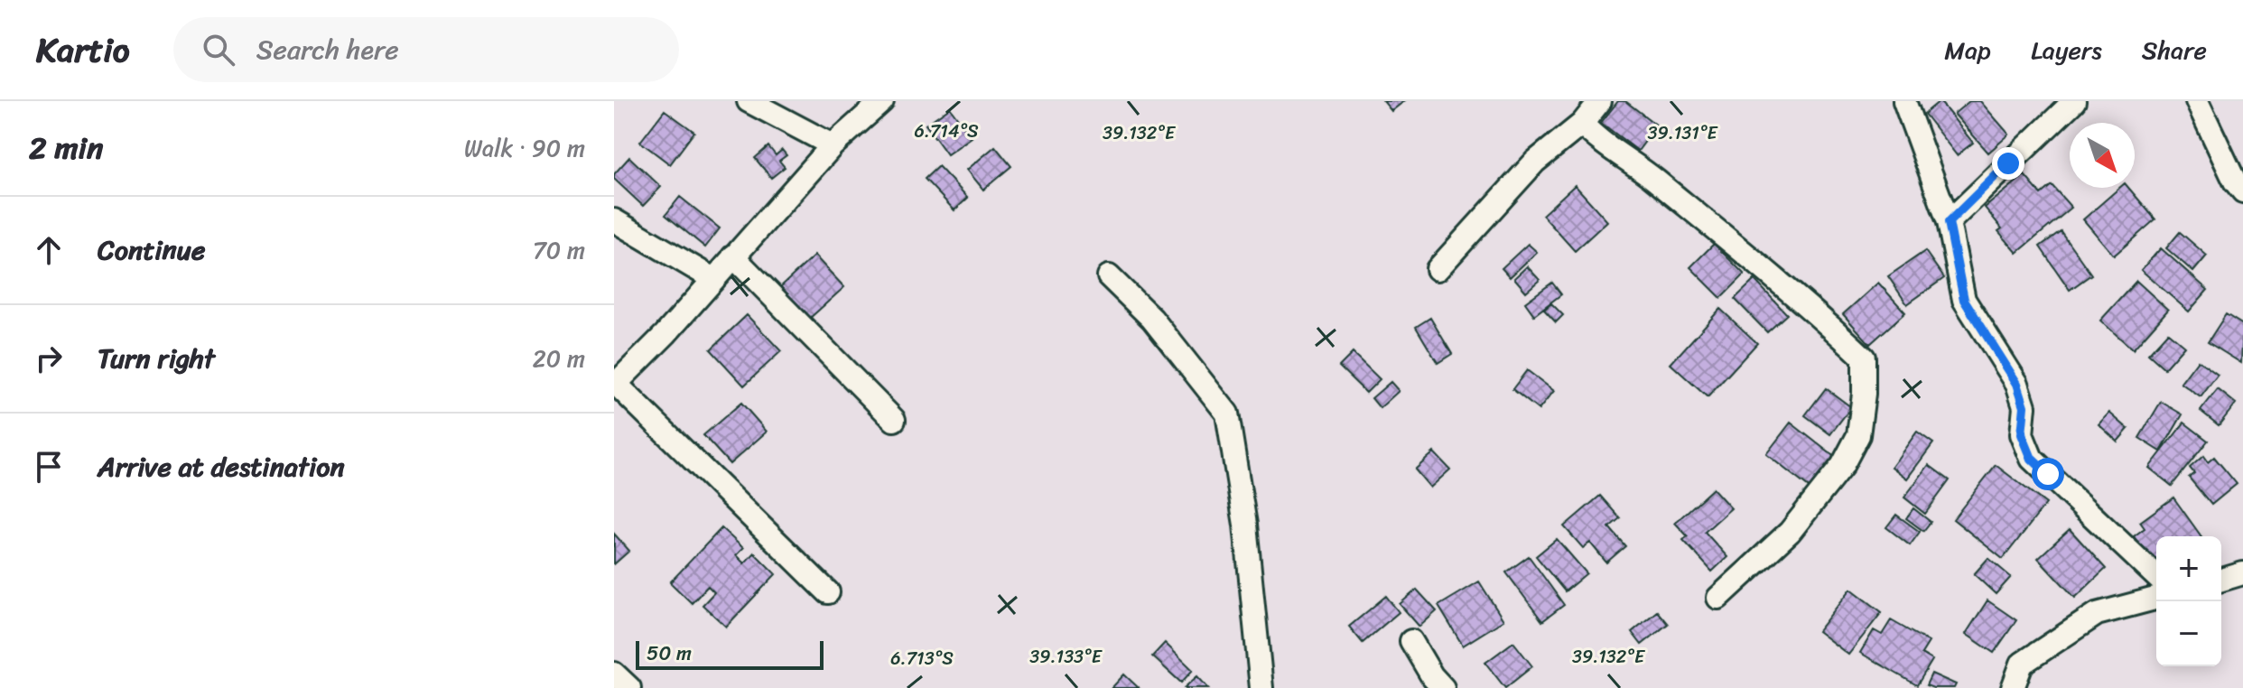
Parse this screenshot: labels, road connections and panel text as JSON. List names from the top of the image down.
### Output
{
  "scale_bar": "50 m",
  "north": "bottom right",
  "page": {
    "header": "Kartio",
    "search": "Search here",
    "nav": ["Map", "Layers", "Share"],
    "heading": ["2 min", "Walk · 90 m"],
    "list": [
      ["Continue", "70 m"],
      ["Turn right", "20 m"],
      "Arrive at destination"
    ],
    "map_buttons": ["+", "−"],
    "scale": "50 m"
  },
  "coordinates": [
    "6.714°S",
    "39.132°E",
    "39.131°E",
    "39.133°E",
    "6.713°S"
  ]
}
